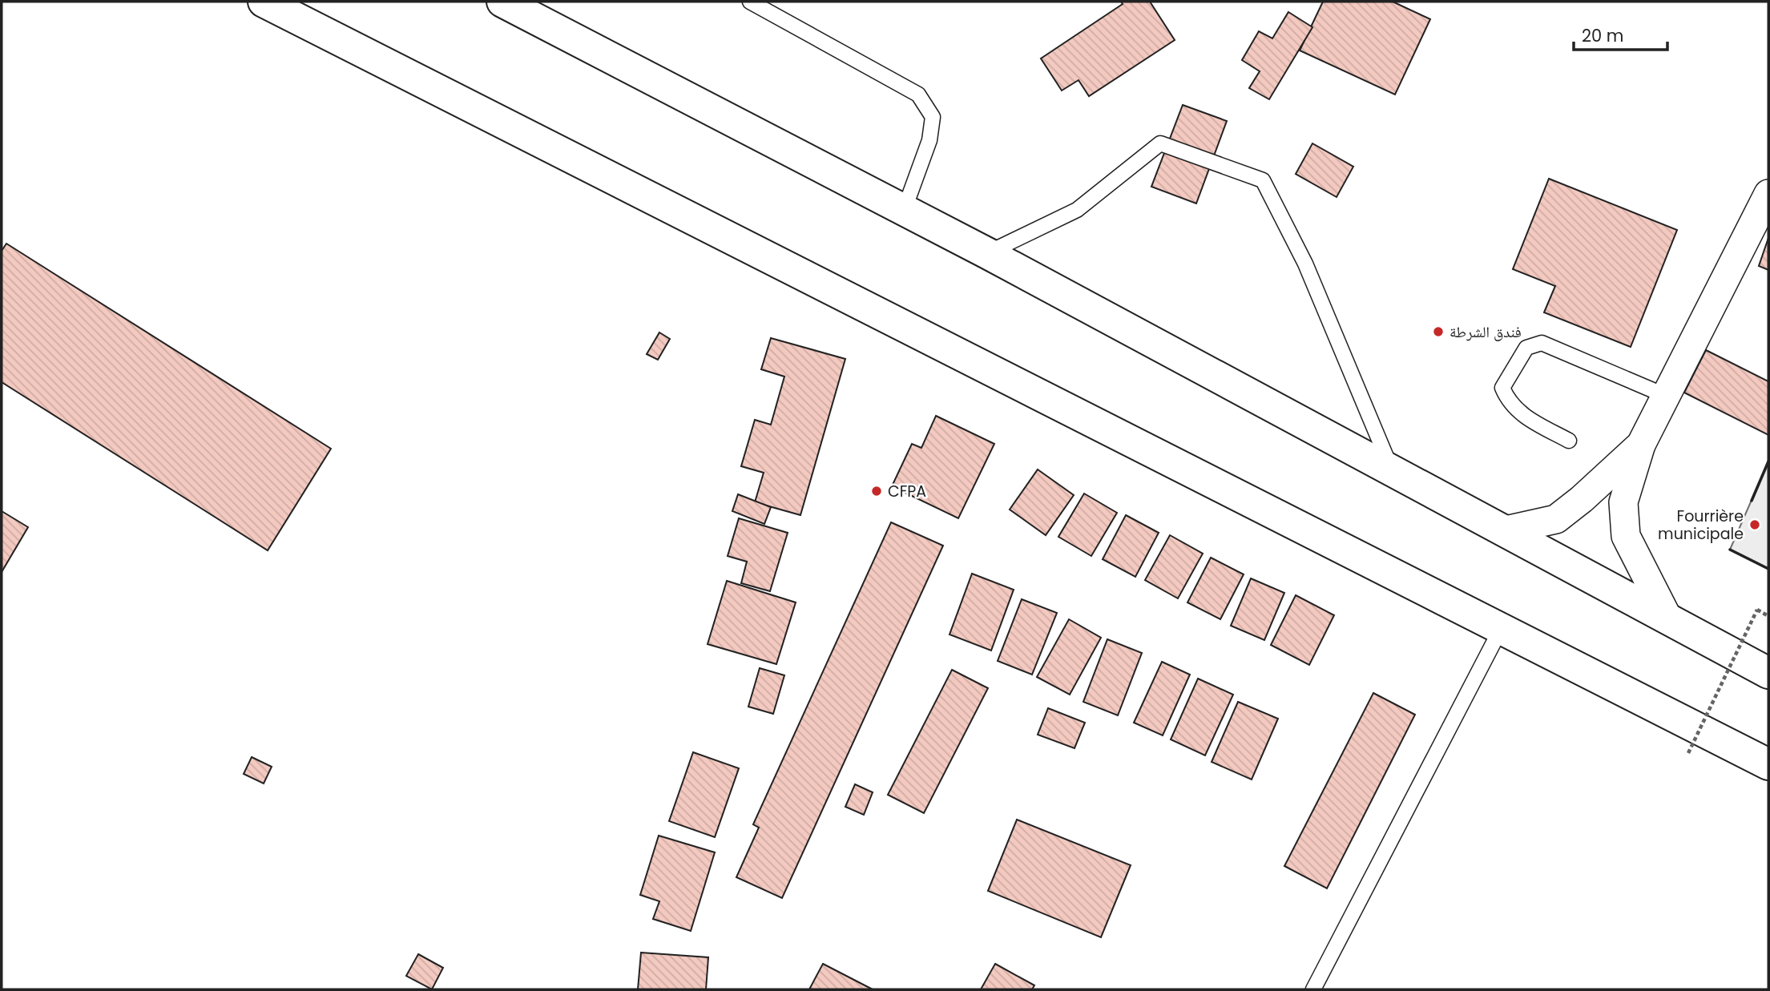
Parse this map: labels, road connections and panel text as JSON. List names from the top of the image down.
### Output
{
  "places": ["فندق الشرطة", "CFPA", "Fourrière municipale"],
  "scale_bar": "20 m"
}
